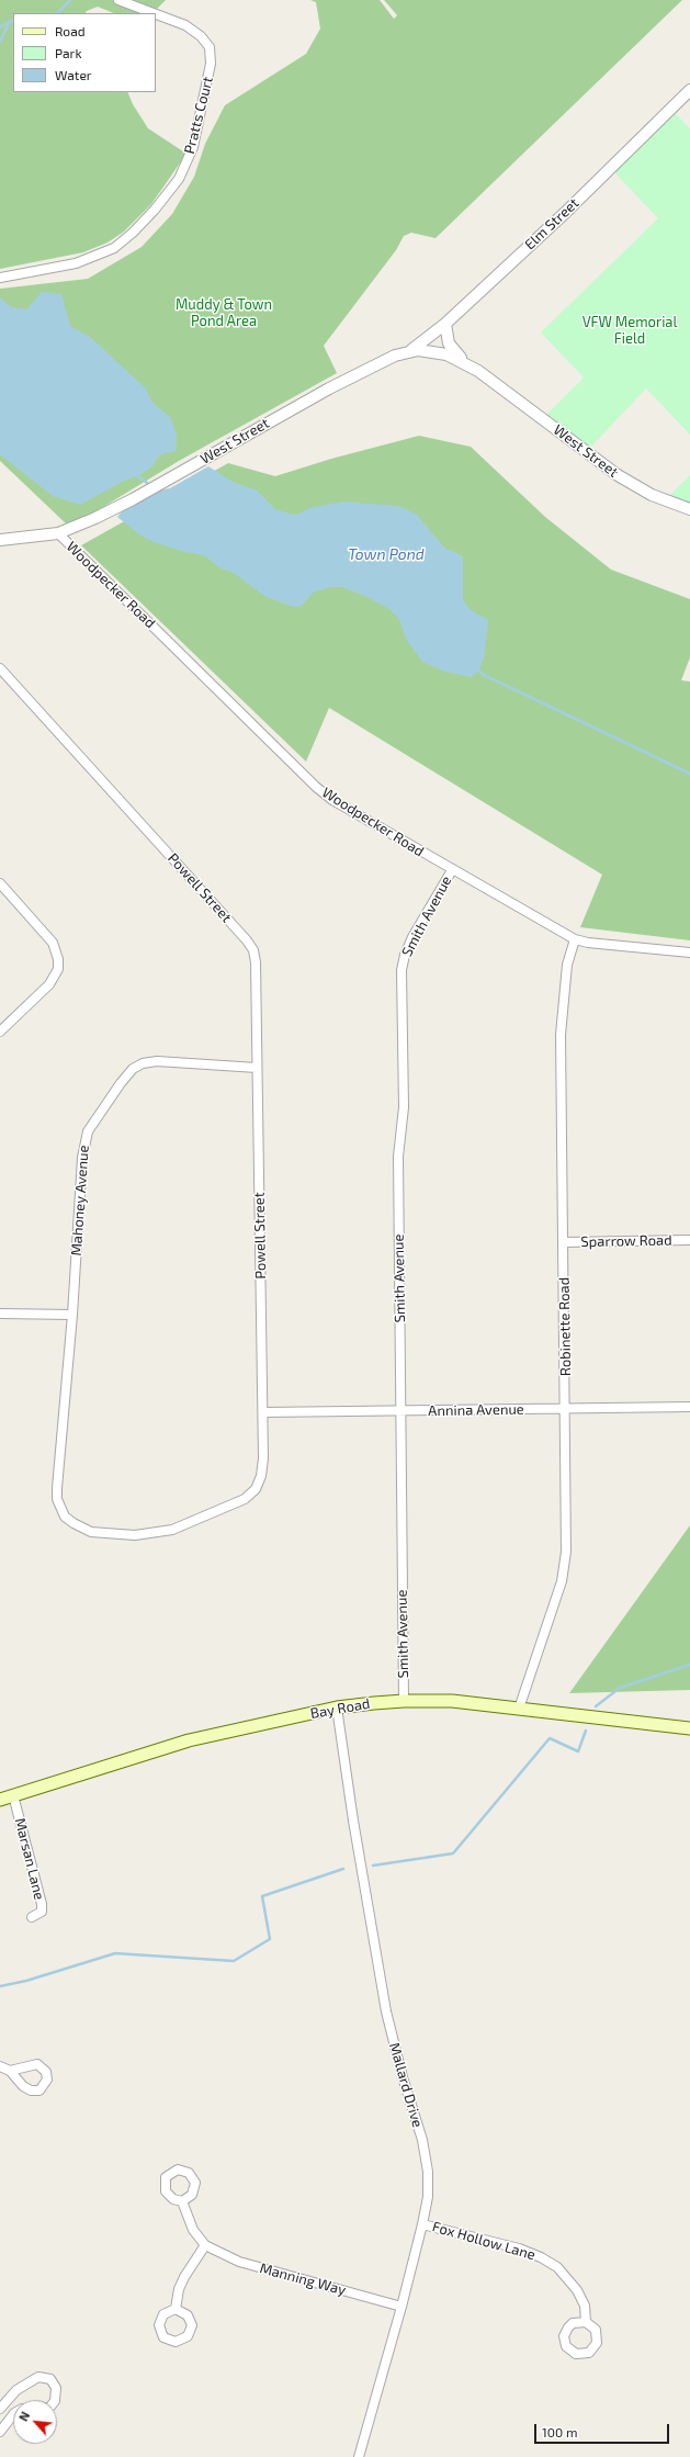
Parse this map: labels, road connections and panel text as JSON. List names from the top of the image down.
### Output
{
  "streets": {
    "main road": ["Bay Road"],
    "street": [
      "Pratts Court",
      "Elm Street",
      "West Street",
      "Woodpecker Road",
      "Powell Street",
      "Smith Avenue",
      "Mahoney Avenue",
      "Sparrow Road",
      "Robinette Road",
      "Annina Avenue",
      "Marsan Lane",
      "Mallard Drive",
      "Fox Hollow Lane",
      "Manning Way"
    ]
  },
  "crossings": [
    ["Elm Street", "West Street"],
    ["West Street", "Woodpecker Road"],
    ["Woodpecker Road", "Smith Avenue"],
    ["Woodpecker Road", "Robinette Road"],
    ["Powell Street", "Mahoney Avenue"],
    ["Powell Street", "Annina Avenue"],
    ["Smith Avenue", "Annina Avenue"],
    ["Smith Avenue", "Bay Road"],
    ["Sparrow Road", "Robinette Road"],
    ["Robinette Road", "Annina Avenue"],
    ["Robinette Road", "Bay Road"],
    ["Bay Road", "Marsan Lane"],
    ["Bay Road", "Mallard Drive"],
    ["Mallard Drive", "Fox Hollow Lane"],
    ["Mallard Drive", "Manning Way"]
  ],
  "water": ["Town Pond"],
  "parks": ["Muddy & Town Pond Area", "VFW Memorial Field"],
  "legend": ["Road", "Park", "Water"],
  "scale_bar": "100 m",
  "north": "top left"
}
